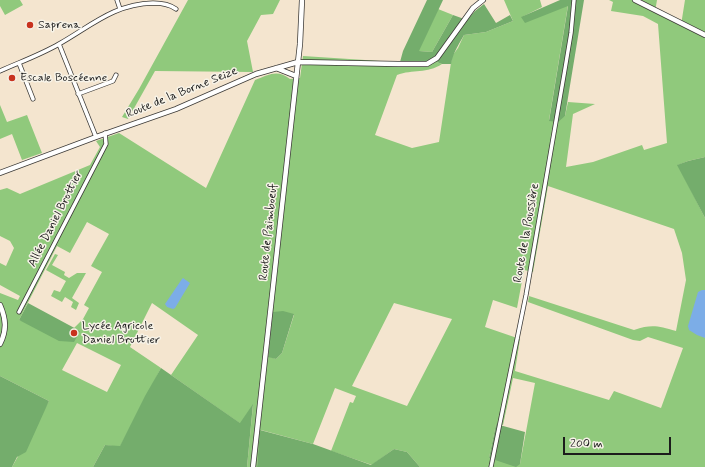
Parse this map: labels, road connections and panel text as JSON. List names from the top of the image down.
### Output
{
  "streets": {
    "street": [
      "Route de la Borne Seize",
      "Allée Daniel Brottier",
      "Route de Paimboeuf",
      "Route de la Poussière"
    ]
  },
  "crossings": [
    ["Route de la Borne Seize", "Allée Daniel Brottier"],
    ["Route de la Borne Seize", "Route de Paimboeuf"]
  ],
  "places": ["Saprena", "Escale Boscéenne", "Lycée Agricole Daniel Brottier"],
  "scale_bar": "200 m"
}
